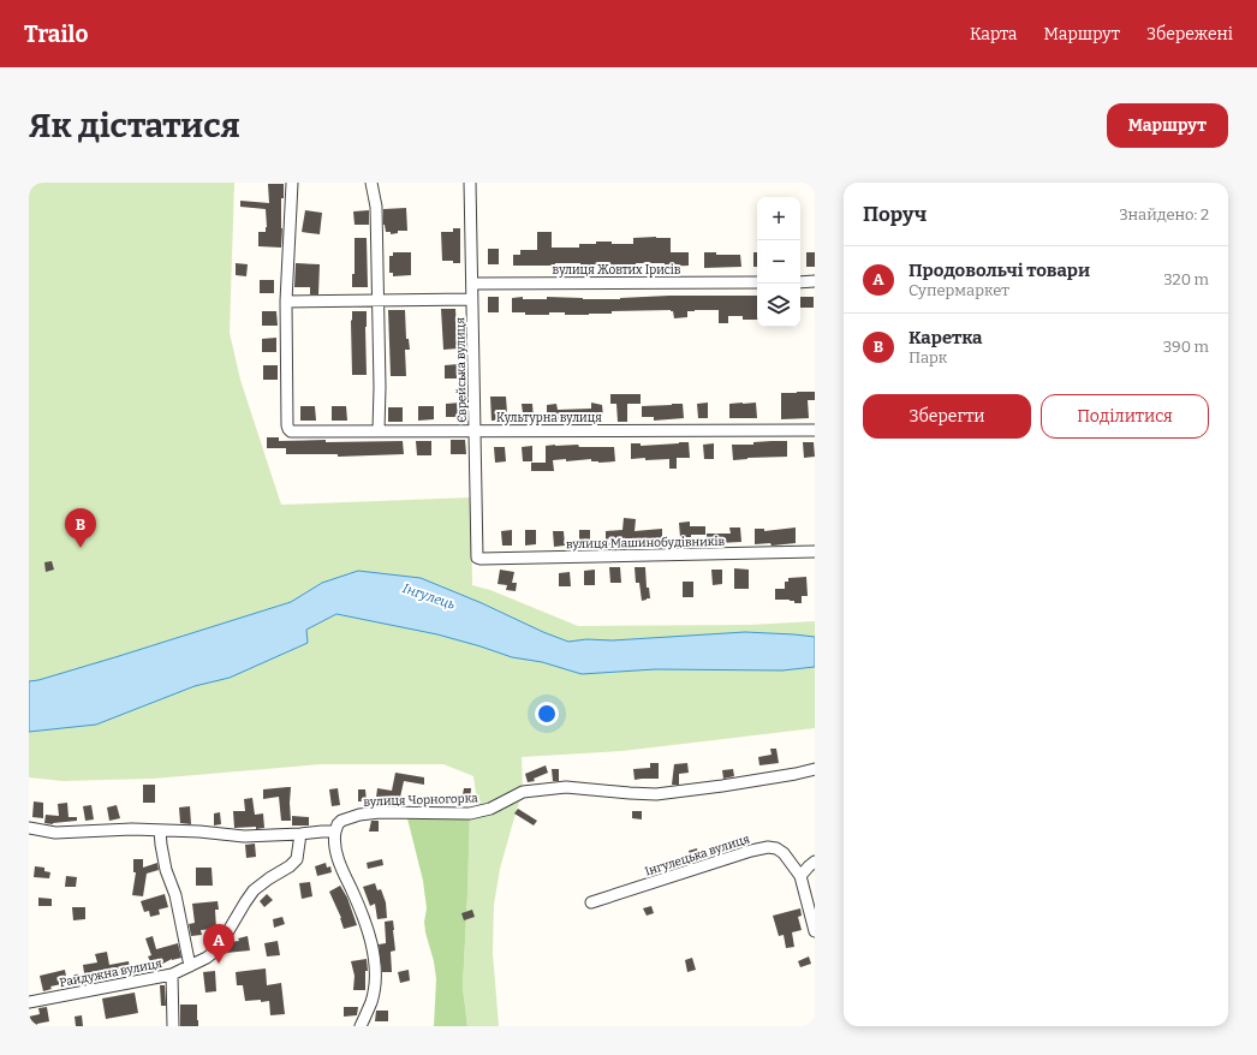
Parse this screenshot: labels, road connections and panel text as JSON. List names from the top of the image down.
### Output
{
  "streets": {
    "street": [
      "вулиця Жовтих Ірисів",
      "Єврейська вулиця",
      "Культурна вулиця",
      "вулиця Машинобудівників",
      "вулиця Чорногорка",
      "Інгулецька вулиця",
      "Райдужна вулиця"
    ]
  },
  "crossings": [
    ["вулиця Жовтих Ірисів", "Єврейська вулиця"],
    ["Єврейська вулиця", "Культурна вулиця"],
    ["Єврейська вулиця", "вулиця Машинобудівників"]
  ],
  "water": ["Інгулець"],
  "page": {
    "header": "Trailo",
    "nav": ["Карта", "Маршрут", "Збережені"],
    "buttons": [
      "Маршрут",
      ["Зберегти", "Поділитися"]
    ],
    "title": "Як дістатися",
    "heading": ["Поруч", "Знайдено: 2"],
    "map_buttons": ["+", "−"],
    "list": [
      {
        "mark": "A",
        "name": "Продовольчі товари",
        "note": "Супермаркет",
        "value": "320 m"
      },
      {
        "mark": "B",
        "name": "Каретка",
        "note": "Парк",
        "value": "390 m"
      }
    ],
    "pins": ["B", "A"]
  }
}
